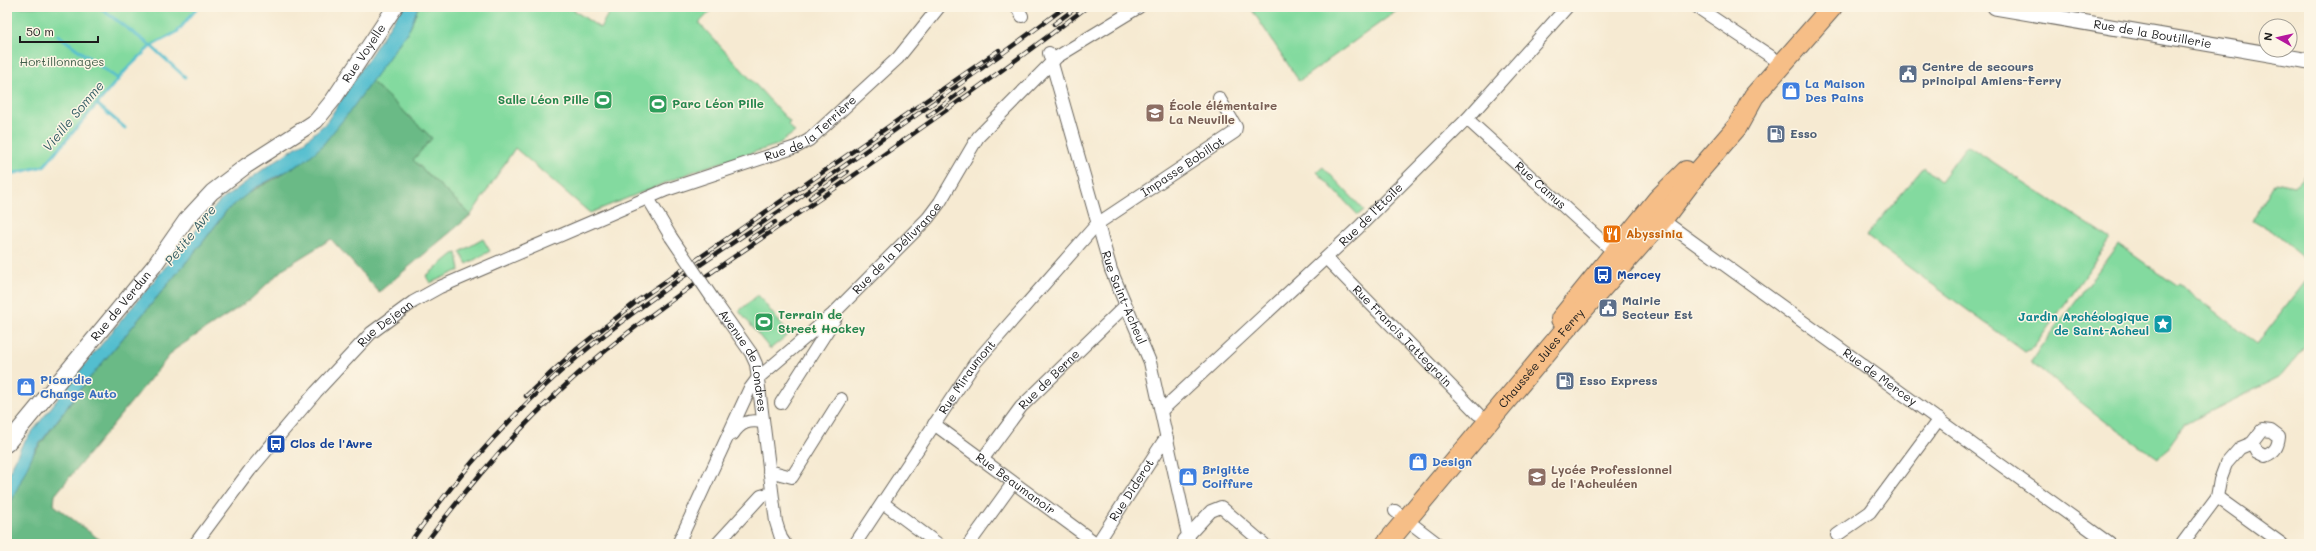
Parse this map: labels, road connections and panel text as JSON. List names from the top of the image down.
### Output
{
  "streets": {
    "main road": ["Chaussée Jules Ferry"],
    "street": [
      "Rue de la Boutillerie",
      "Rue Voyelle",
      "Rue de la Terrière",
      "Impasse Bobillot",
      "Rue Camus",
      "Rue de l'Étoile",
      "Rue de la Délivrance",
      "Rue Saint-Acheul",
      "Rue de Verdun",
      "Rue Dejean",
      "Rue Francis Tattegrain",
      "Avenue de Londres",
      "Rue de Mercey",
      "Rue Miraumont",
      "Rue de Berne",
      "Rue Beaumanoir",
      "Rue Diderot"
    ]
  },
  "crossings": [
    ["Rue Voyelle", "Rue de Verdun"],
    ["Rue de la Terrière", "Rue Dejean"],
    ["Rue de la Terrière", "Avenue de Londres"],
    ["Impasse Bobillot", "Rue Saint-Acheul"],
    ["Impasse Bobillot", "Rue Miraumont"],
    ["Rue Camus", "Rue de l'Étoile"],
    ["Rue Camus", "Chaussée Jules Ferry"],
    ["Rue de l'Étoile", "Rue Saint-Acheul"],
    ["Rue de l'Étoile", "Rue Francis Tattegrain"],
    ["Rue de la Délivrance", "Rue Saint-Acheul"],
    ["Rue de la Délivrance", "Avenue de Londres"],
    ["Rue Saint-Acheul", "Rue Miraumont"],
    ["Rue Saint-Acheul", "Rue de Berne"],
    ["Rue Saint-Acheul", "Rue Diderot"],
    ["Rue Dejean", "Avenue de Londres"],
    ["Rue Francis Tattegrain", "Chaussée Jules Ferry"],
    ["Chaussée Jules Ferry", "Rue de Mercey"],
    ["Rue Miraumont", "Rue Beaumanoir"],
    ["Rue de Berne", "Rue Beaumanoir"],
    ["Rue Beaumanoir", "Rue Diderot"]
  ],
  "water": ["Vieille Somme", "Petite Avre"],
  "parks": ["Hortillonnages"],
  "places": {
    "public building": ["Centre de secours principal Amiens-Ferry", "Mairie Secteur Est"],
    "shop": [
      "La Maison Des Pains",
      "Picardie Change Auto",
      "Design",
      "Brigitte Coiffure"
    ],
    "sports": ["Salle Léon Pille", "Parc Léon Pille", "Terrain de Street Hockey"],
    "school or university": ["École élémentaire La Neuville", "Lycée Professionnel de l'Acheuléen"],
    "fuel station": ["Esso", "Esso Express"],
    "restaurant": ["Abyssinia"],
    "bus stop": ["Mercey", "Clos de l'Avre"],
    "place": ["Jardin Archéologique de Saint-Acheul"]
  },
  "scale_bar": "50 m",
  "north": "left"
}
